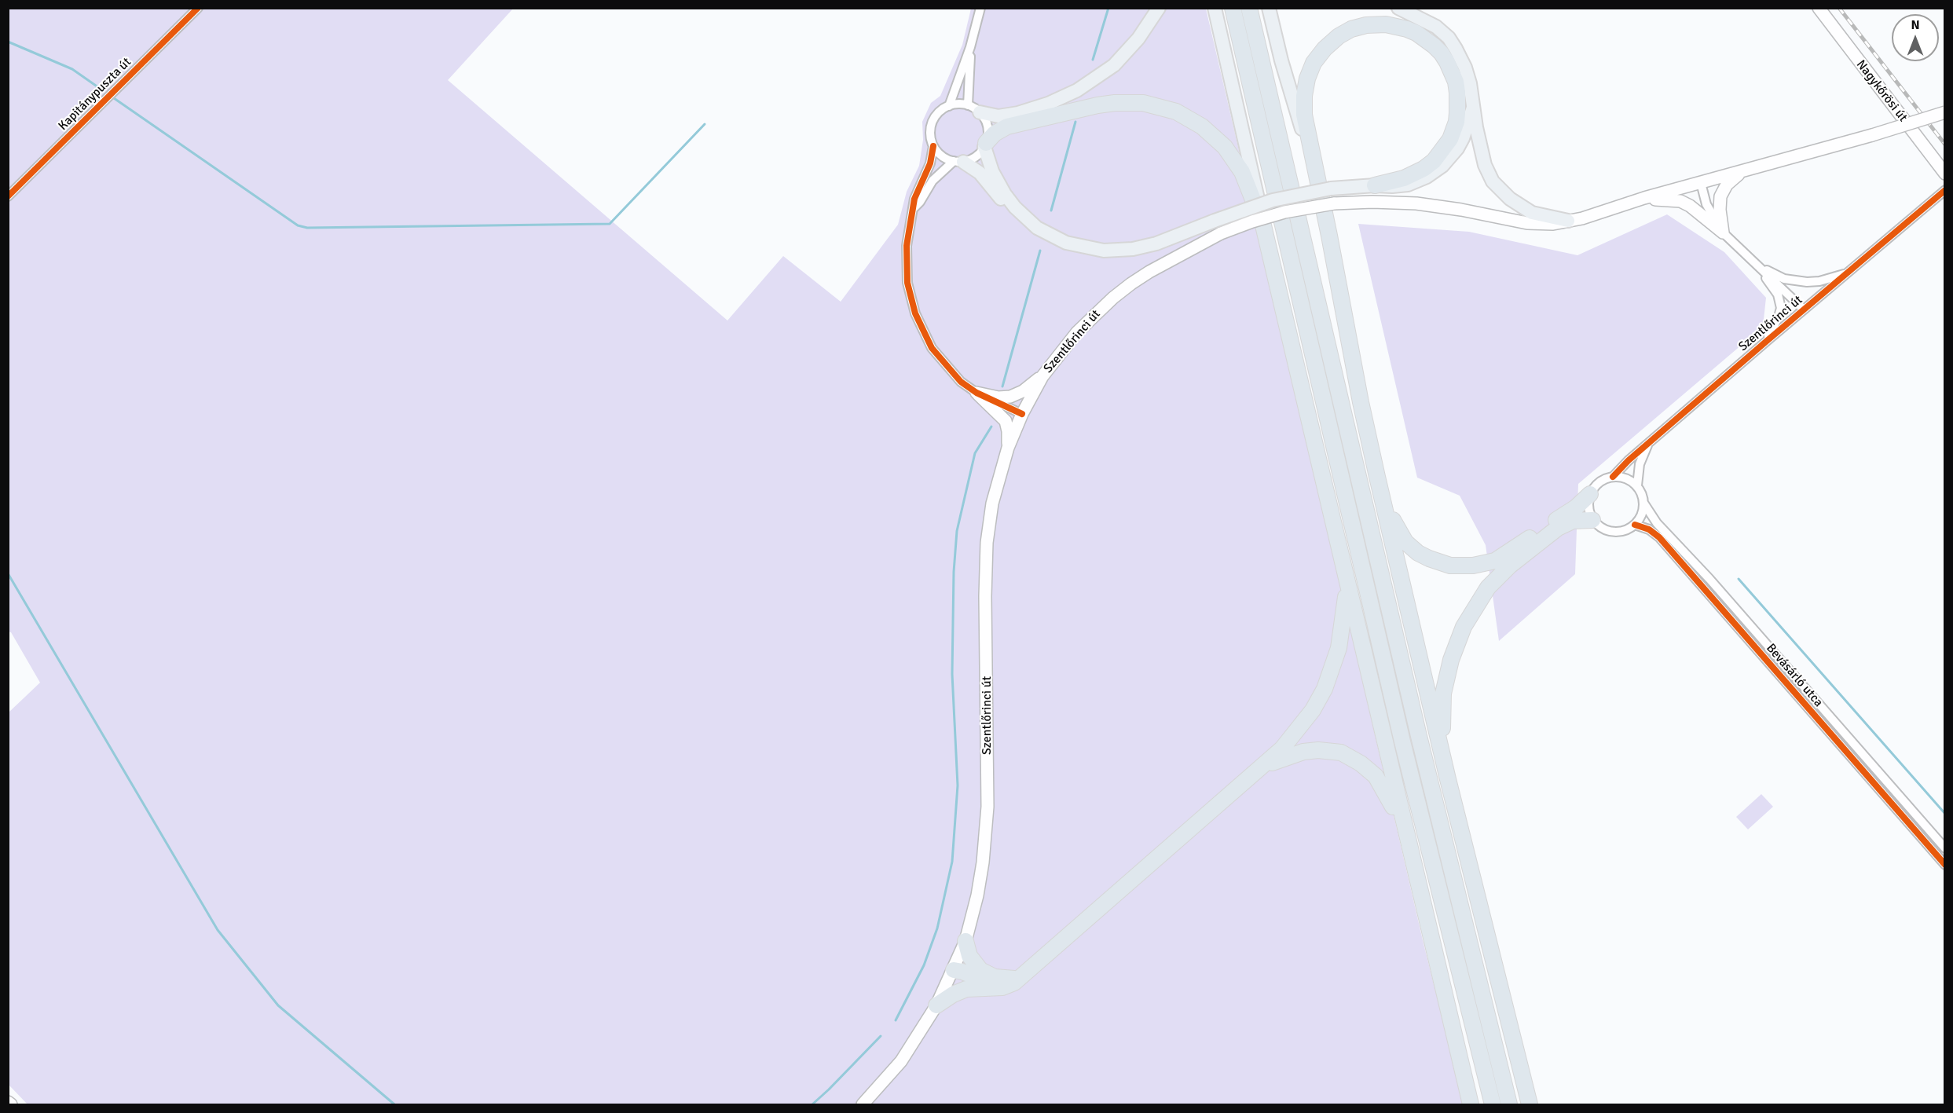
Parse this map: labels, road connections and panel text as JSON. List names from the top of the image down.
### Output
{
  "streets": {
    "main road": ["Nagykőrösi út", "Szentlőrinci út"],
    "street": ["Kapitánypuszta út", "Bevásárló utca"]
  },
  "crossings": [
    ["Szentlőrinci út", "Bevásárló utca"]
  ],
  "north": "top"
}
